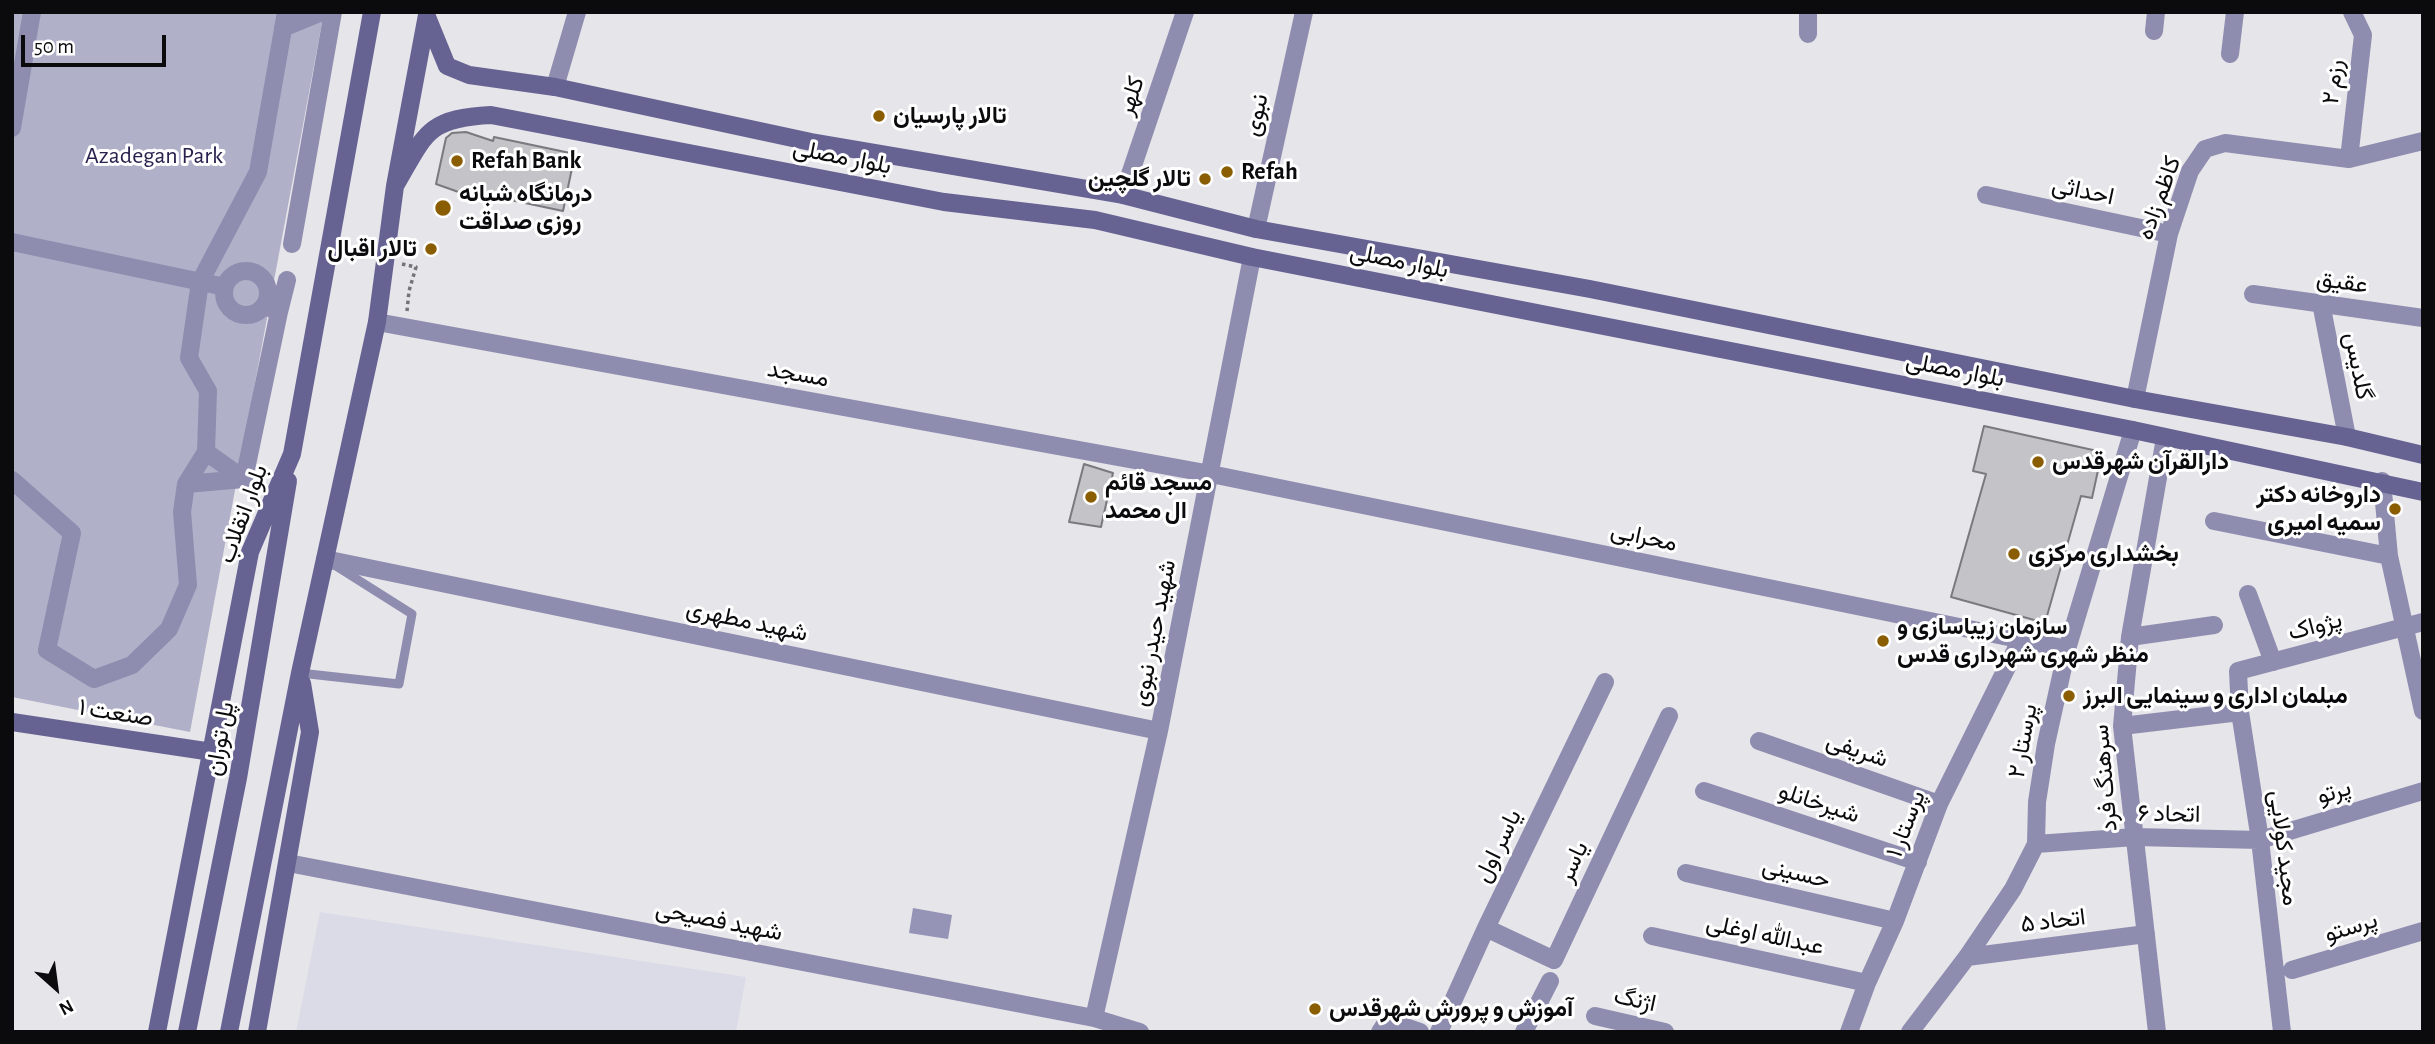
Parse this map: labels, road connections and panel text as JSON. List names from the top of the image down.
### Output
{
  "streets": {
    "main road": [
      "بلوار مصلی",
      "بلوار انقلاب",
      "صنعت ۱",
      "پل توران"
    ],
    "street": [
      "رزم ۲",
      "کلهر",
      "نبوی",
      "احداثی",
      "کاظم زاده",
      "عقیق",
      "گلدیس",
      "مسجد",
      "محرابی",
      "شهید مطهری",
      "پژواک",
      "شهید حیدر نبوی",
      "پرستار ۲",
      "شریفی",
      "سرهنگ فرد",
      "پرتو",
      "شیرخانلو",
      "اتحاد ۶",
      "پرستار ۱",
      "یاسر اول",
      "مجید کولایی",
      "یاسر",
      "حسینی",
      "شهید فصیحی",
      "اتحاد ۵",
      "پرستو",
      "عبدالله اوغلی",
      "اژنگ"
    ]
  },
  "crossings": [
    ["رزم ۲", "کاظم زاده"],
    ["کلهر", "بلوار مصلی"],
    ["نبوی", "بلوار مصلی"],
    ["بلوار مصلی", "کاظم زاده"],
    ["بلوار مصلی", "گلدیس"],
    ["بلوار مصلی", "شهید حیدر نبوی"],
    ["بلوار مصلی", "پرستار ۲"],
    ["بلوار مصلی", "سرهنگ فرد"],
    ["احداثی", "کاظم زاده"],
    ["عقیق", "گلدیس"],
    ["مسجد", "محرابی"],
    ["مسجد", "شهید حیدر نبوی"],
    ["بلوار انقلاب", "صنعت ۱"],
    ["بلوار انقلاب", "پل توران"],
    ["محرابی", "شهید حیدر نبوی"],
    ["محرابی", "پرستار ۲"],
    ["محرابی", "پرستار ۱"],
    ["شهید مطهری", "شهید حیدر نبوی"],
    ["پژواک", "مجید کولایی"],
    ["شهید حیدر نبوی", "شهید فصیحی"],
    ["پرستار ۲", "اتحاد ۶"],
    ["پرستار ۲", "اتحاد ۵"],
    ["شریفی", "پرستار ۱"],
    ["سرهنگ فرد", "اتحاد ۶"],
    ["سرهنگ فرد", "اتحاد ۵"],
    ["پرتو", "اتحاد ۶"],
    ["پرتو", "مجید کولایی"],
    ["شیرخانلو", "پرستار ۱"],
    ["اتحاد ۶", "مجید کولایی"],
    ["پرستار ۱", "حسینی"],
    ["پرستار ۱", "عبدالله اوغلی"],
    ["یاسر اول", "یاسر"]
  ],
  "parks": ["Azadegan Park"],
  "places": [
    "تالار پارسیان",
    "Refah Bank",
    "Refah",
    "تالار گلچین",
    "درمانگاه شبانه روزی صداقت",
    "تالار اقبال",
    "دارالقرآن شهرقدس",
    "مسجد قائم ال محمد",
    "داروخانه دکتر سمیه امیری",
    "بخشداری مرکزی",
    "سازمان زیباسازی و منظر شهری شهرداری قدس",
    "مبلمان اداری و سینمایی البرز",
    "آموزش و پرورش شهرقدس"
  ],
  "scale_bar": "50 m",
  "north": "bottom right"
}
